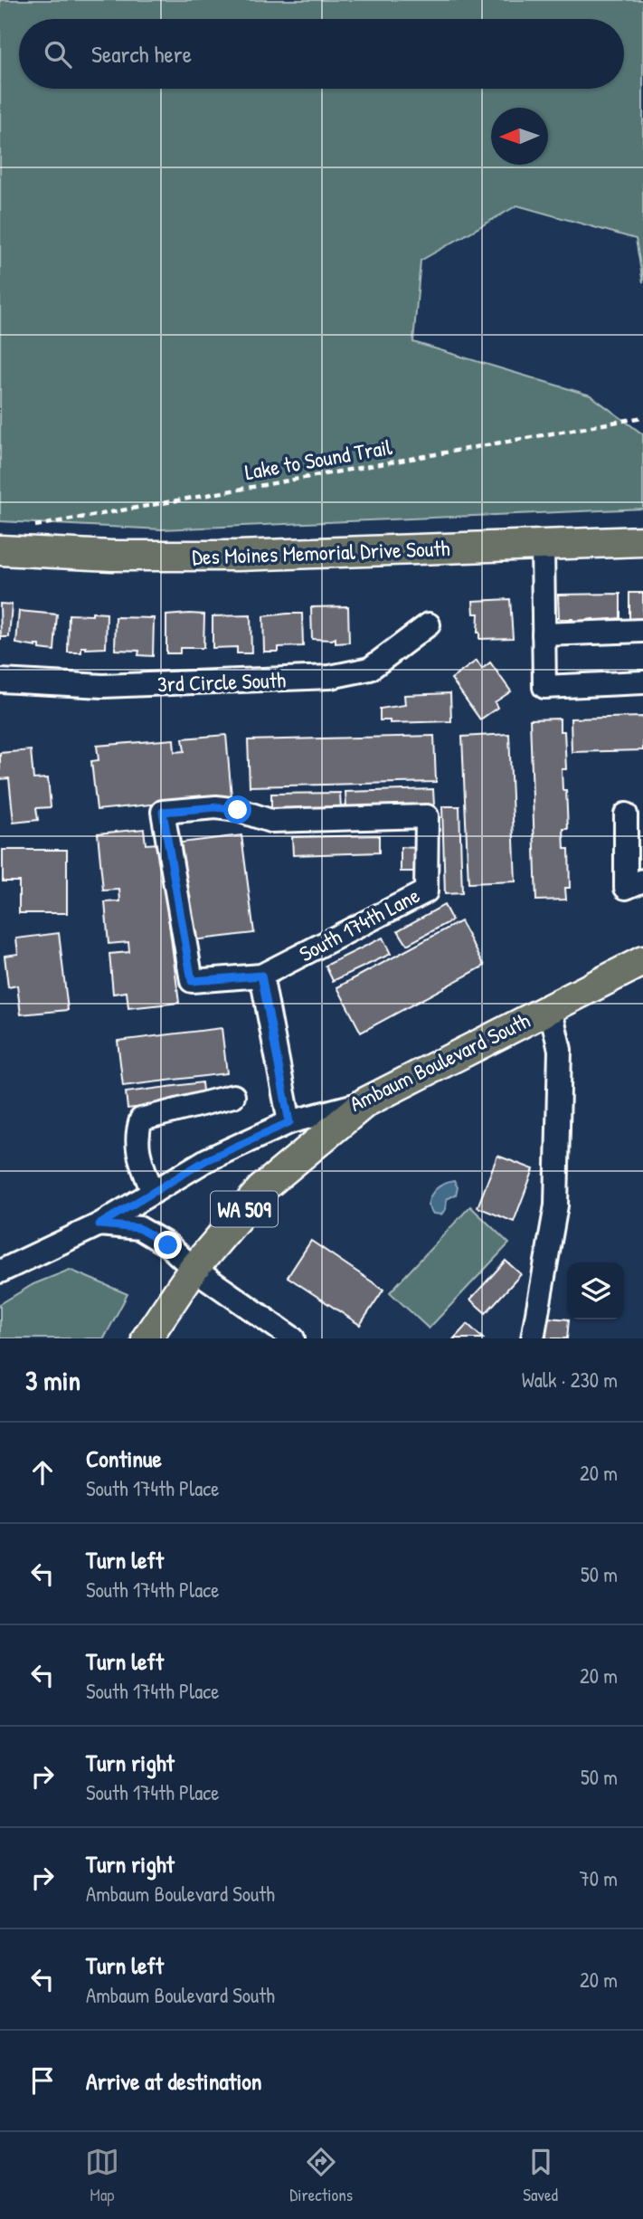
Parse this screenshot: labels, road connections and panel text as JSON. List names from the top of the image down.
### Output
{
  "streets": {
    "main road": ["Des Moines Memorial Drive South", "Ambaum Boulevard South", "WA 509"],
    "street": ["3rd Circle South", "South 174th Lane"],
    "path": ["Lake to Sound Trail"]
  },
  "crossings": [
    ["Ambaum Boulevard South", "WA 509"]
  ],
  "north": "left",
  "page": {
    "search": "Search here",
    "heading": ["3 min", "Walk · 230 m"],
    "list": [
      ["Continue", "South 174th Place", "20 m"],
      ["Turn left", "South 174th Place", "50 m"],
      ["Turn left", "South 174th Place", "20 m"],
      ["Turn right", "South 174th Place", "50 m"],
      ["Turn right", "Ambaum Boulevard South", "70 m"],
      ["Turn left", "Ambaum Boulevard South", "20 m"],
      "Arrive at destination"
    ],
    "nav": ["Map", "Directions", "Saved"]
  }
}
